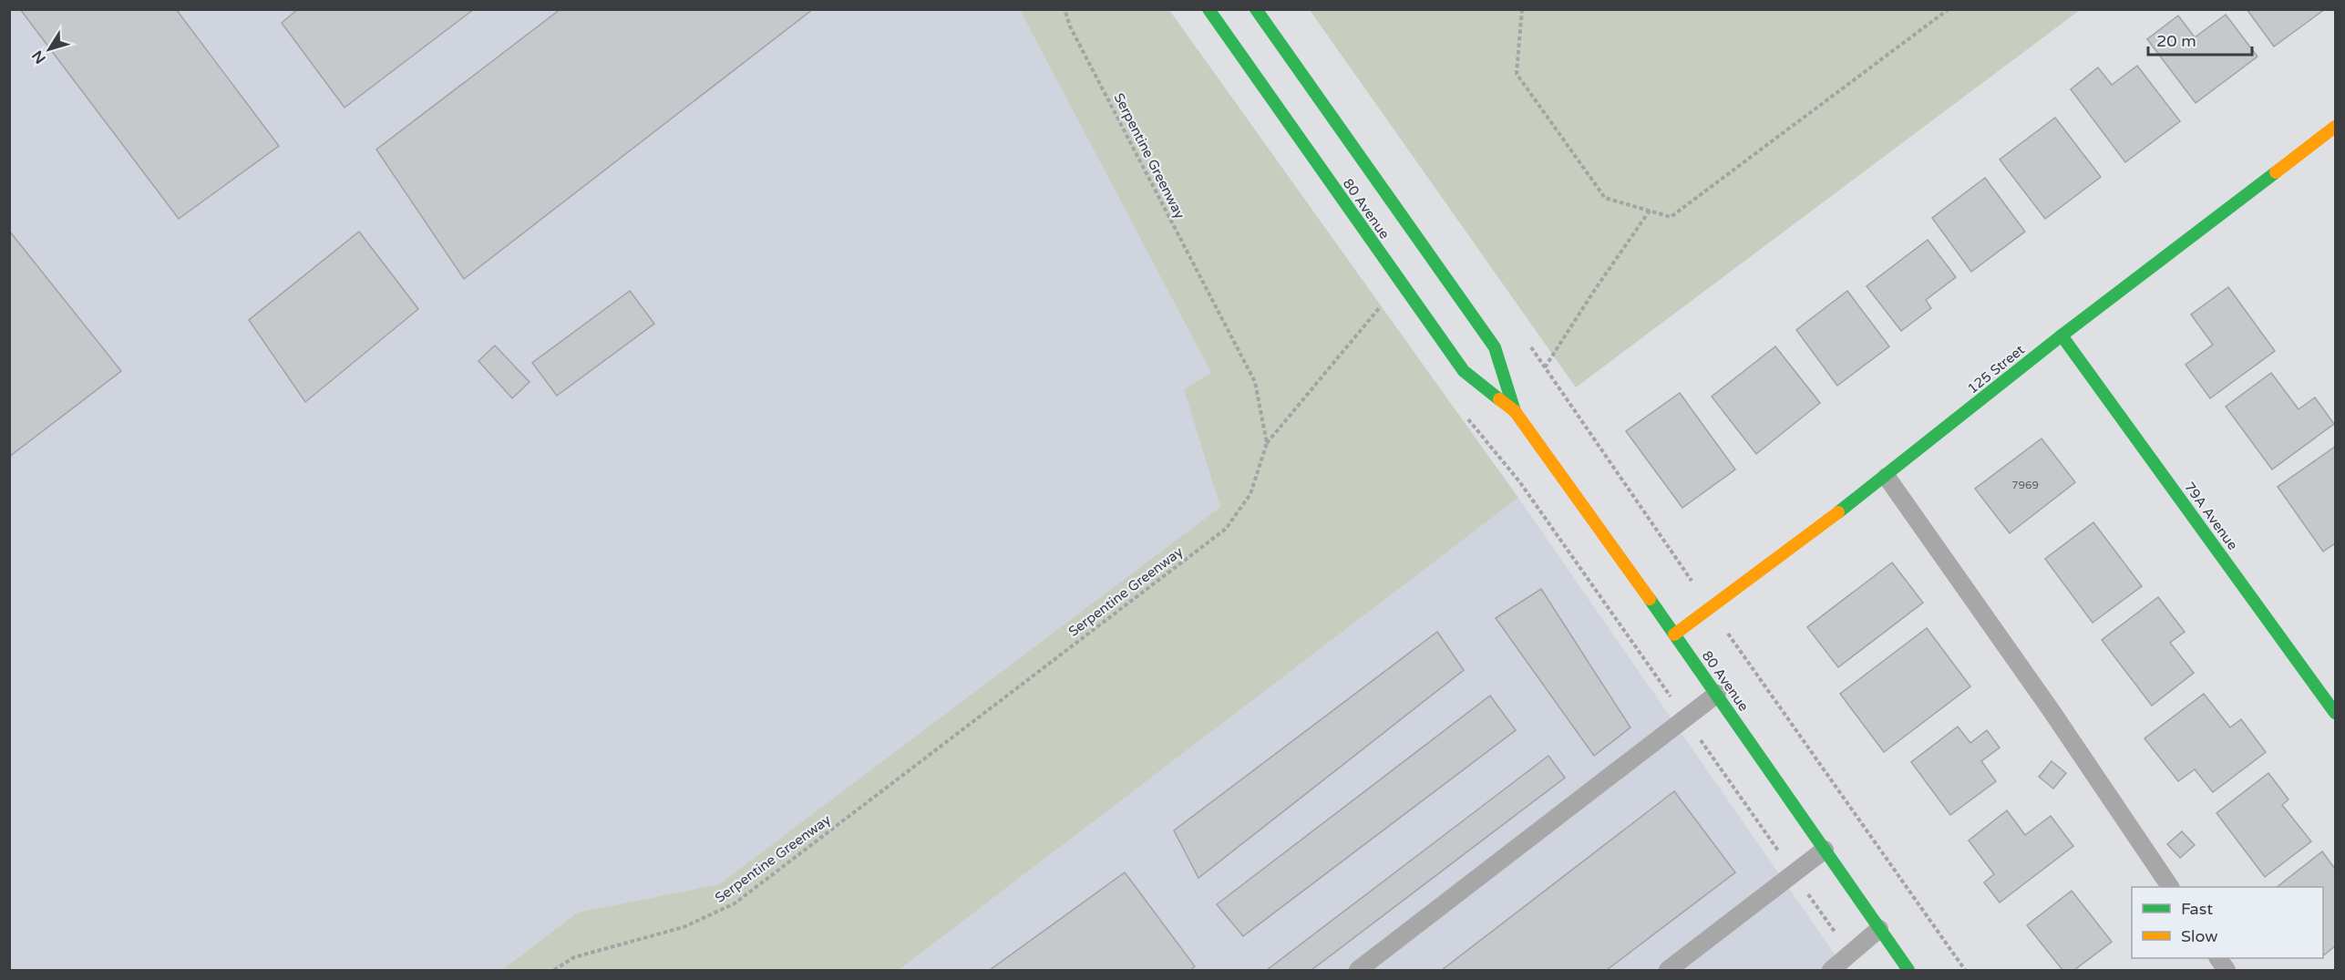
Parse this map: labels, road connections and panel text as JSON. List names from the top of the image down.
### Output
{
  "streets": {
    "main road": ["80 Avenue", "125 Street", "79A Avenue"],
    "path": ["Serpentine Greenway"]
  },
  "crossings": [
    ["80 Avenue", "125 Street"],
    ["125 Street", "79A Avenue"]
  ],
  "house_numbers": ["7969"],
  "legend": ["Fast", "Slow"],
  "scale_bar": "20 m",
  "north": "bottom left"
}
